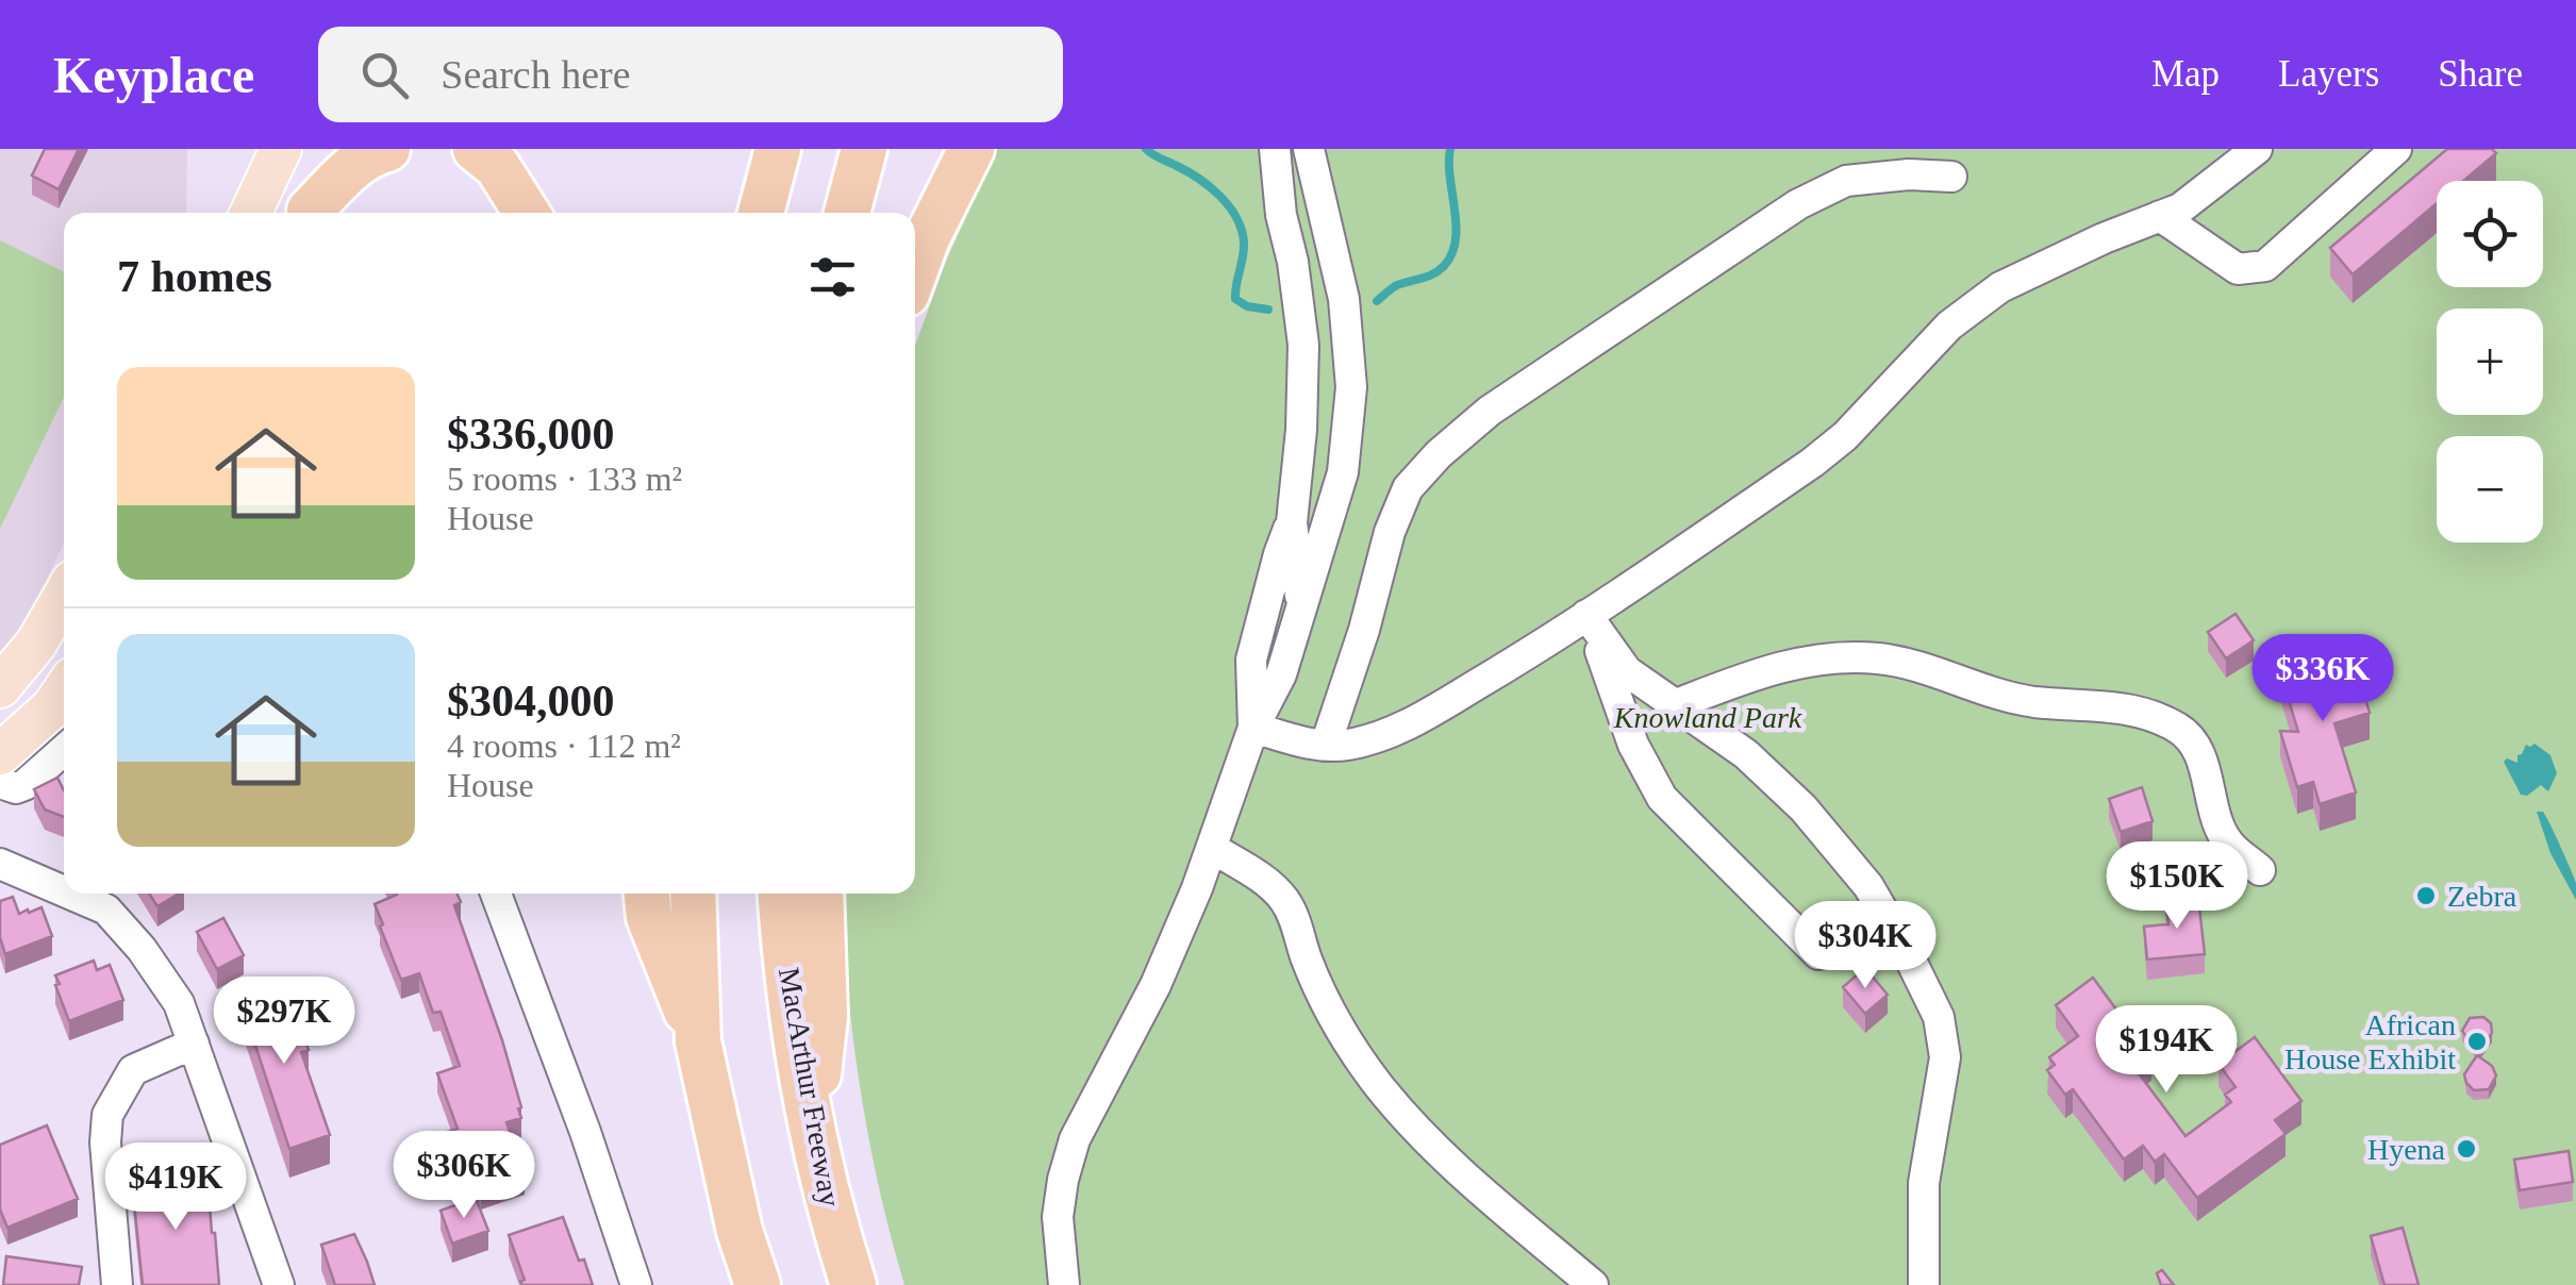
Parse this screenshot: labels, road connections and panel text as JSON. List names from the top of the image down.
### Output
{
  "streets": {
    "highway": ["MacArthur Freeway"]
  },
  "parks": ["Knowland Park"],
  "places": ["Zebra", "African House Exhibit", "Hyena"],
  "page": {
    "header": "Keyplace",
    "search": "Search here",
    "nav": ["Map", "Layers", "Share"],
    "map_buttons": ["+", "−"],
    "heading": "7 homes",
    "list": [
      {
        "name": "$336,000",
        "note": "5 rooms · 133 m² · House"
      },
      {
        "name": "$304,000",
        "note": "4 rooms · 112 m² · House"
      }
    ],
    "price": [
      "$336K",
      "$150K",
      "$304K",
      "$297K",
      "$194K",
      "$306K",
      "$419K"
    ]
  }
}
